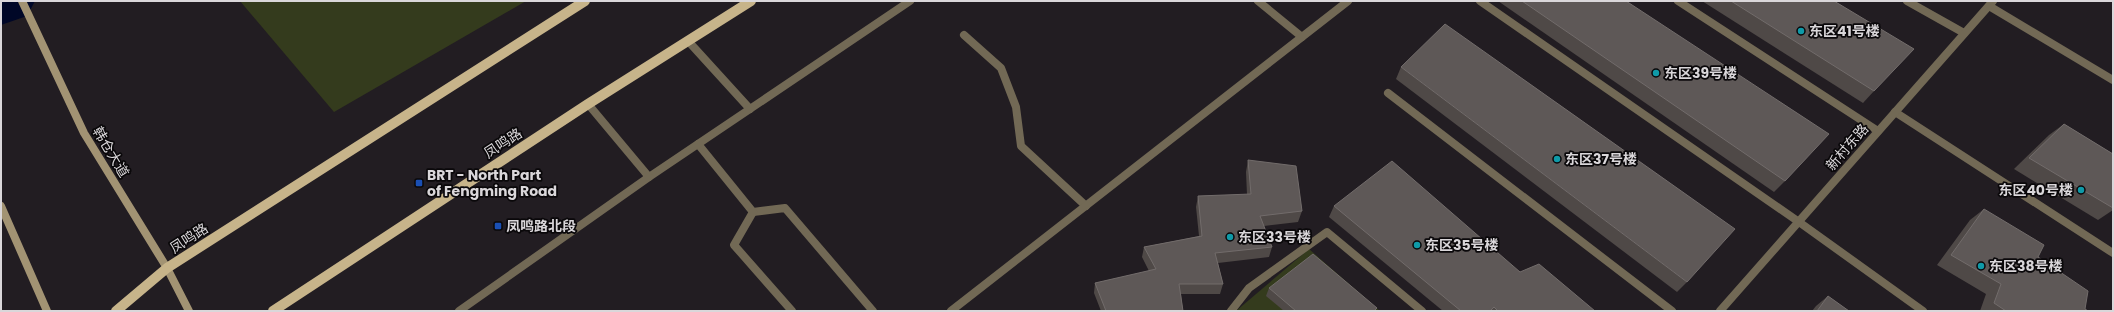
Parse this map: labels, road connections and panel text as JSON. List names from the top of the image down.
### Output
{
  "streets": {
    "main road": ["凤鸣路", "韩仓大道"],
    "street": ["新村东路"]
  },
  "crossings": [
    ["凤鸣路", "韩仓大道"]
  ],
  "places": {
    "other": [
      "东区41号楼",
      "东区39号楼",
      "东区37号楼",
      "东区40号楼",
      "东区33号楼",
      "东区35号楼",
      "东区38号楼"
    ],
    "transit": ["BRT - North Part of Fengming Road", "凤鸣路北段"]
  }
}
